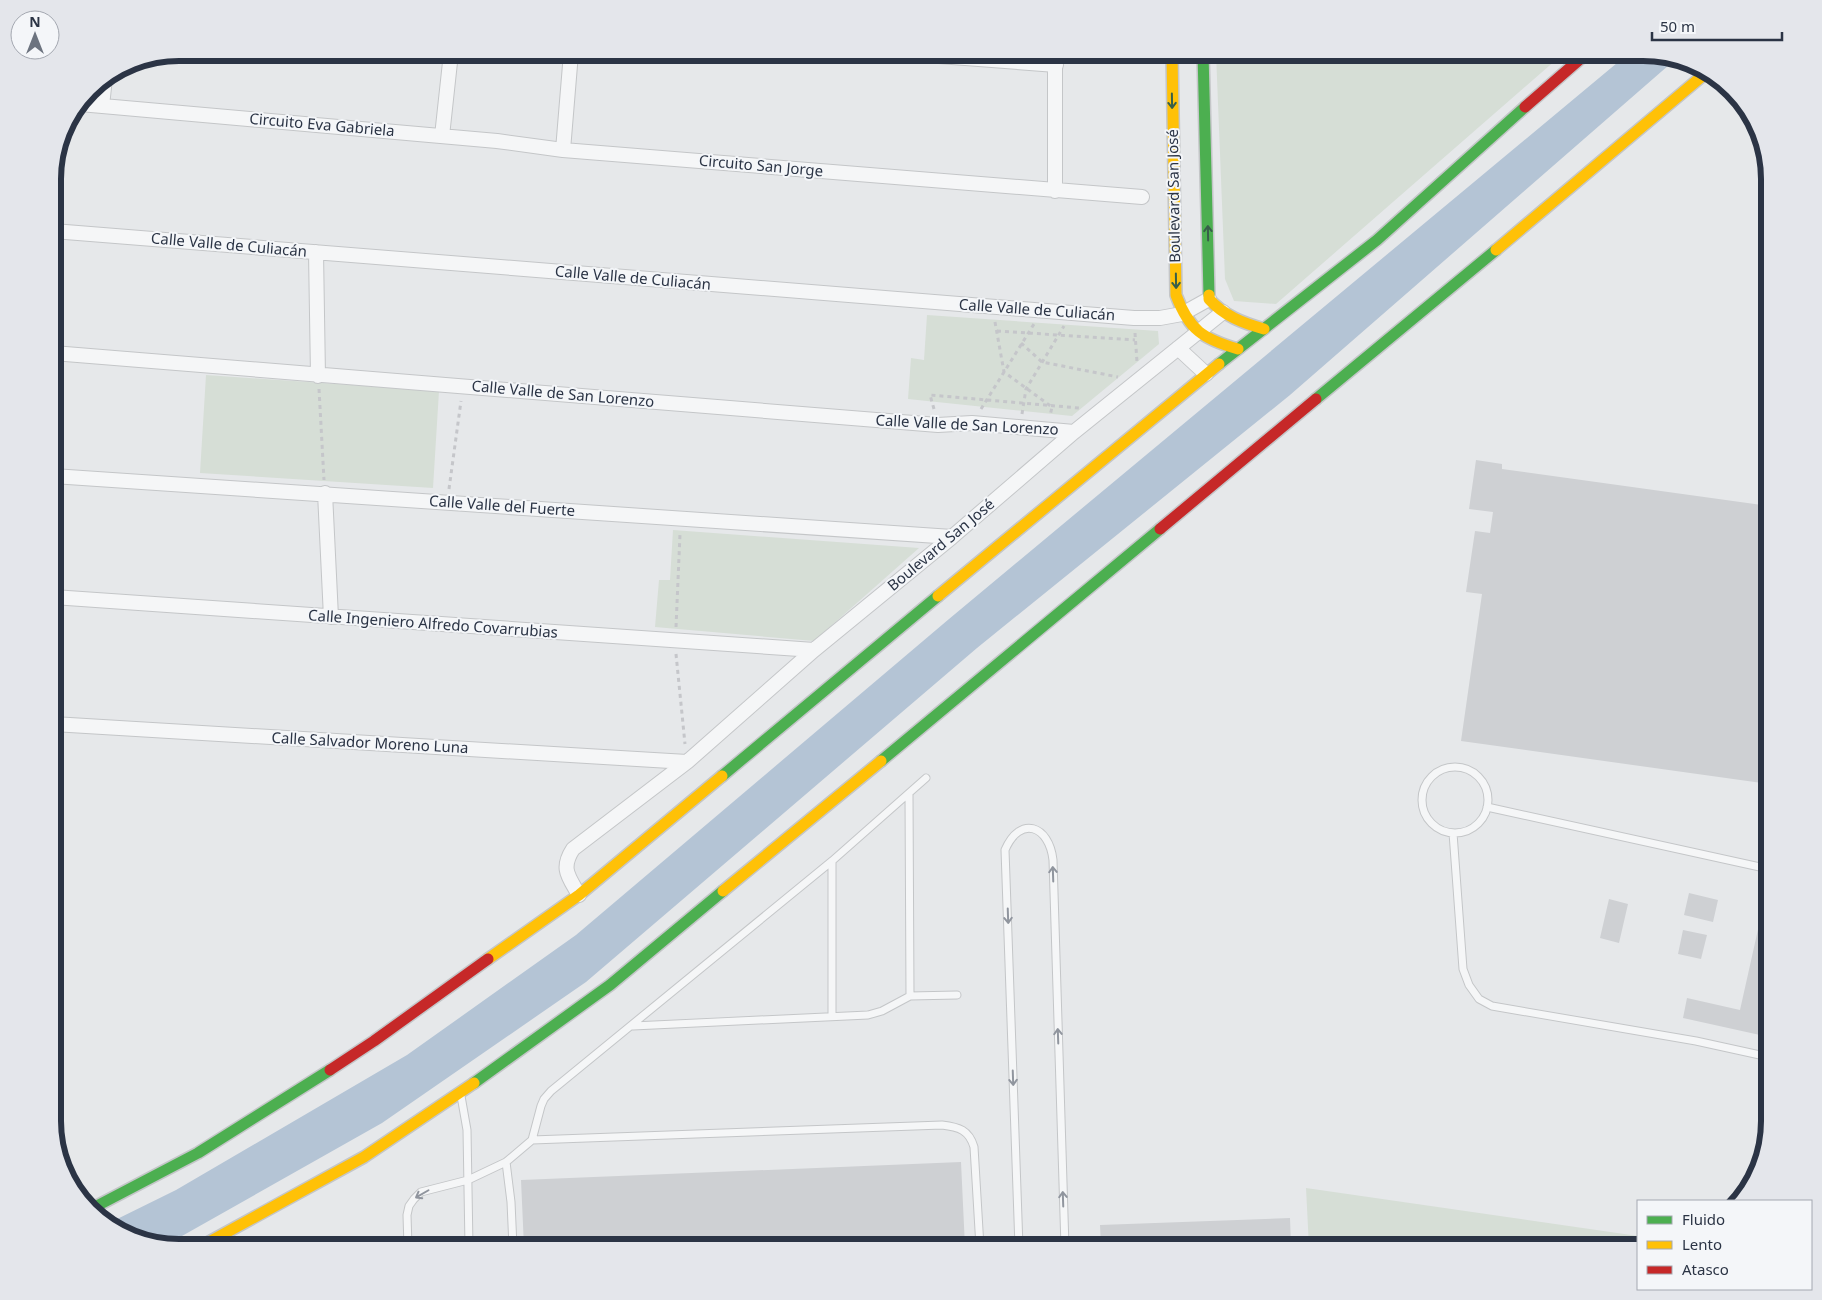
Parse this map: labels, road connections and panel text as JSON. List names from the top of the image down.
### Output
{
  "streets": {
    "street": [
      "Circuito Eva Gabriela",
      "Circuito San Jorge",
      "Boulevard San José",
      "Calle Valle de Culiacán",
      "Calle Valle de San Lorenzo",
      "Calle Valle del Fuerte",
      "Calle Ingeniero Alfredo Covarrubias",
      "Calle Salvador Moreno Luna"
    ]
  },
  "crossings": [
    ["Circuito Eva Gabriela", "Circuito San Jorge"],
    ["Boulevard San José", "Calle Valle de Culiacán"],
    ["Boulevard San José", "Calle Valle de San Lorenzo"],
    ["Boulevard San José", "Calle Valle del Fuerte"],
    ["Boulevard San José", "Calle Ingeniero Alfredo Covarrubias"],
    ["Boulevard San José", "Calle Salvador Moreno Luna"]
  ],
  "legend": ["Fluido", "Lento", "Atasco"],
  "scale_bar": "50 m",
  "north": "top"
}
